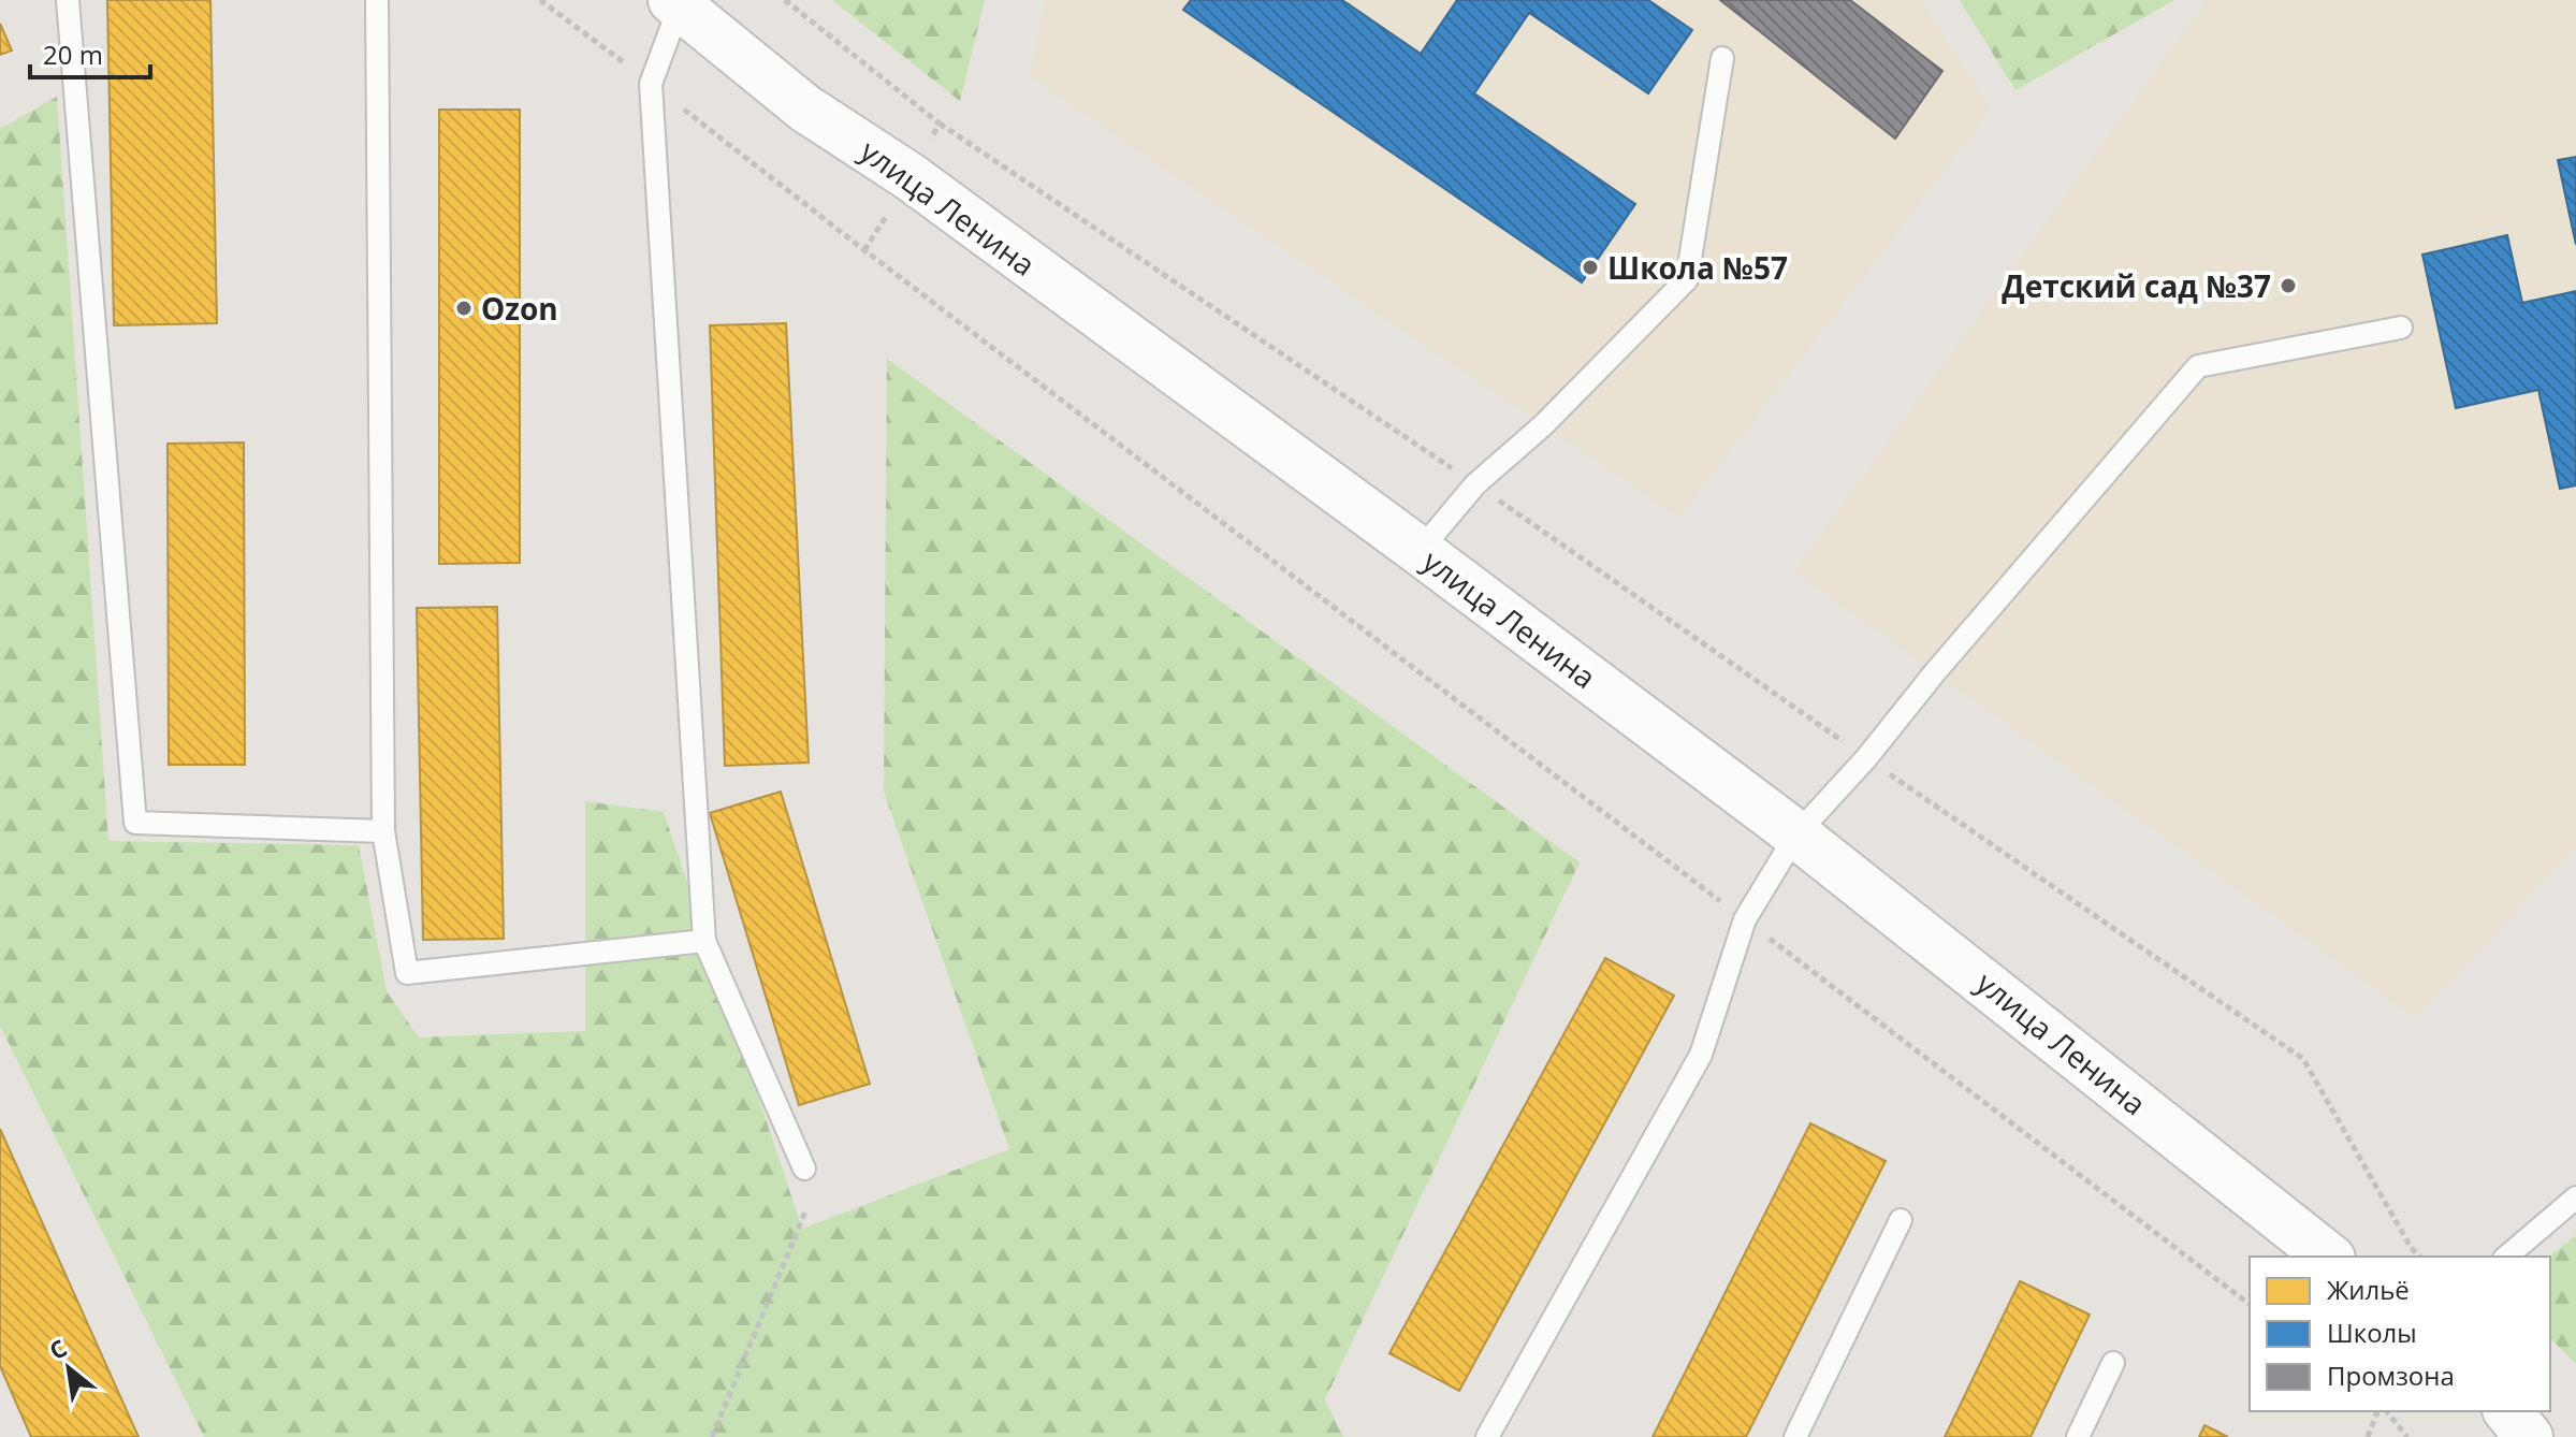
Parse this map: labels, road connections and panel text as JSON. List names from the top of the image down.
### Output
{
  "streets": {
    "main road": ["улица Ленина"]
  },
  "places": ["Школа №57", "Детский сад №37", "Ozon"],
  "legend": ["Жильё", "Школы", "Промзона"],
  "scale_bar": "20 m",
  "north": "top left"
}
